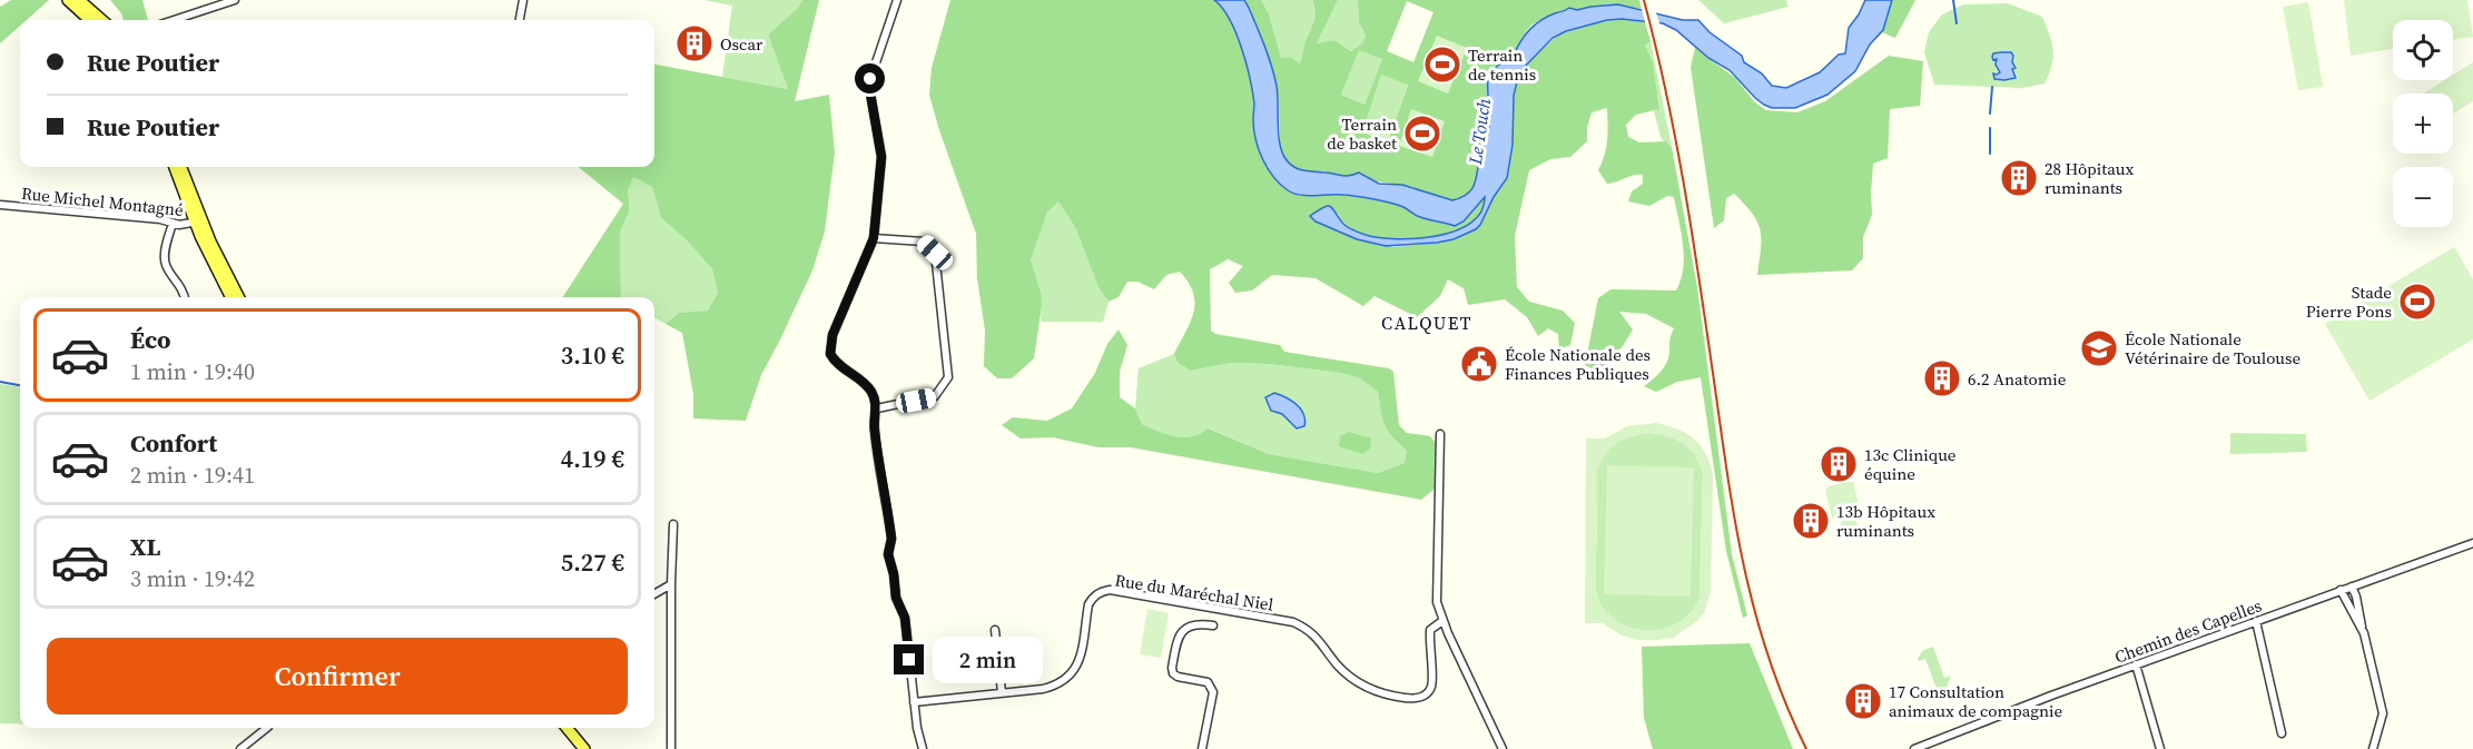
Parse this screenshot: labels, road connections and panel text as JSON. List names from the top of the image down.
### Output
{
  "streets": {
    "street": ["Rue Michel Montagné", "Rue du Maréchal Niel", "Chemin des Capelles"]
  },
  "districts": ["CALQUET"],
  "water": ["Le Touch"],
  "places": {
    "building": [
      "Oscar",
      "28 Hôpitaux ruminants",
      "6.2 Anatomie",
      "13c Clinique équine",
      "13b Hôpitaux ruminants",
      "17 Consultation animaux de compagnie"
    ],
    "sports": ["Terrain de tennis", "Terrain de basket", "Stade Pierre Pons"],
    "school or university": ["École Nationale Vétérinaire de Toulouse"],
    "public building": ["École Nationale des Finances Publiques"]
  },
  "page": {
    "map_buttons": ["+", "−"],
    "banner": ["Rue Poutier", "Rue Poutier"],
    "list": [
      {
        "name": "Éco",
        "note": "1 min · 19:40",
        "value": "3.10 €"
      },
      {
        "name": "Confort",
        "note": "2 min · 19:41",
        "value": "4.19 €"
      },
      {
        "name": "XL",
        "note": "3 min · 19:42",
        "value": "5.27 €"
      }
    ],
    "buttons": "Confirmer",
    "bubble": "2 min"
  }
}
